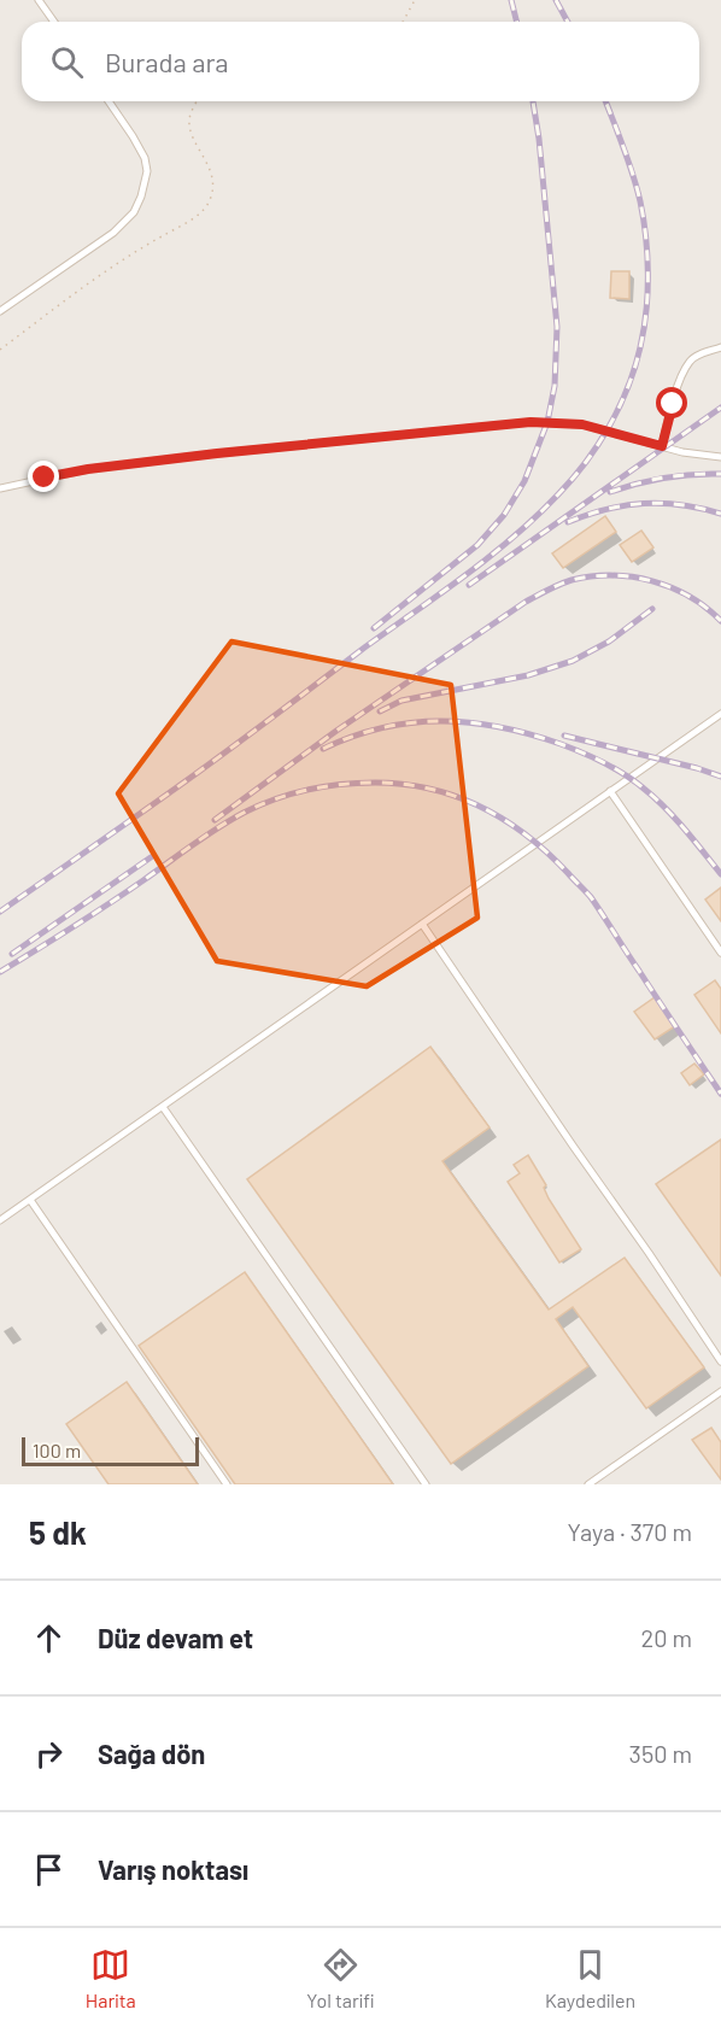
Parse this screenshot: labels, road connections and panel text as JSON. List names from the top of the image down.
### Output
{
  "scale_bar": "100 m",
  "page": {
    "search": "Burada ara",
    "scale": "100 m",
    "heading": ["5 dk", "Yaya · 370 m"],
    "list": [
      ["Düz devam et", "20 m"],
      ["Sağa dön", "350 m"],
      "Varış noktası"
    ],
    "nav": ["Harita", "Yol tarifi", "Kaydedilen"]
  }
}
